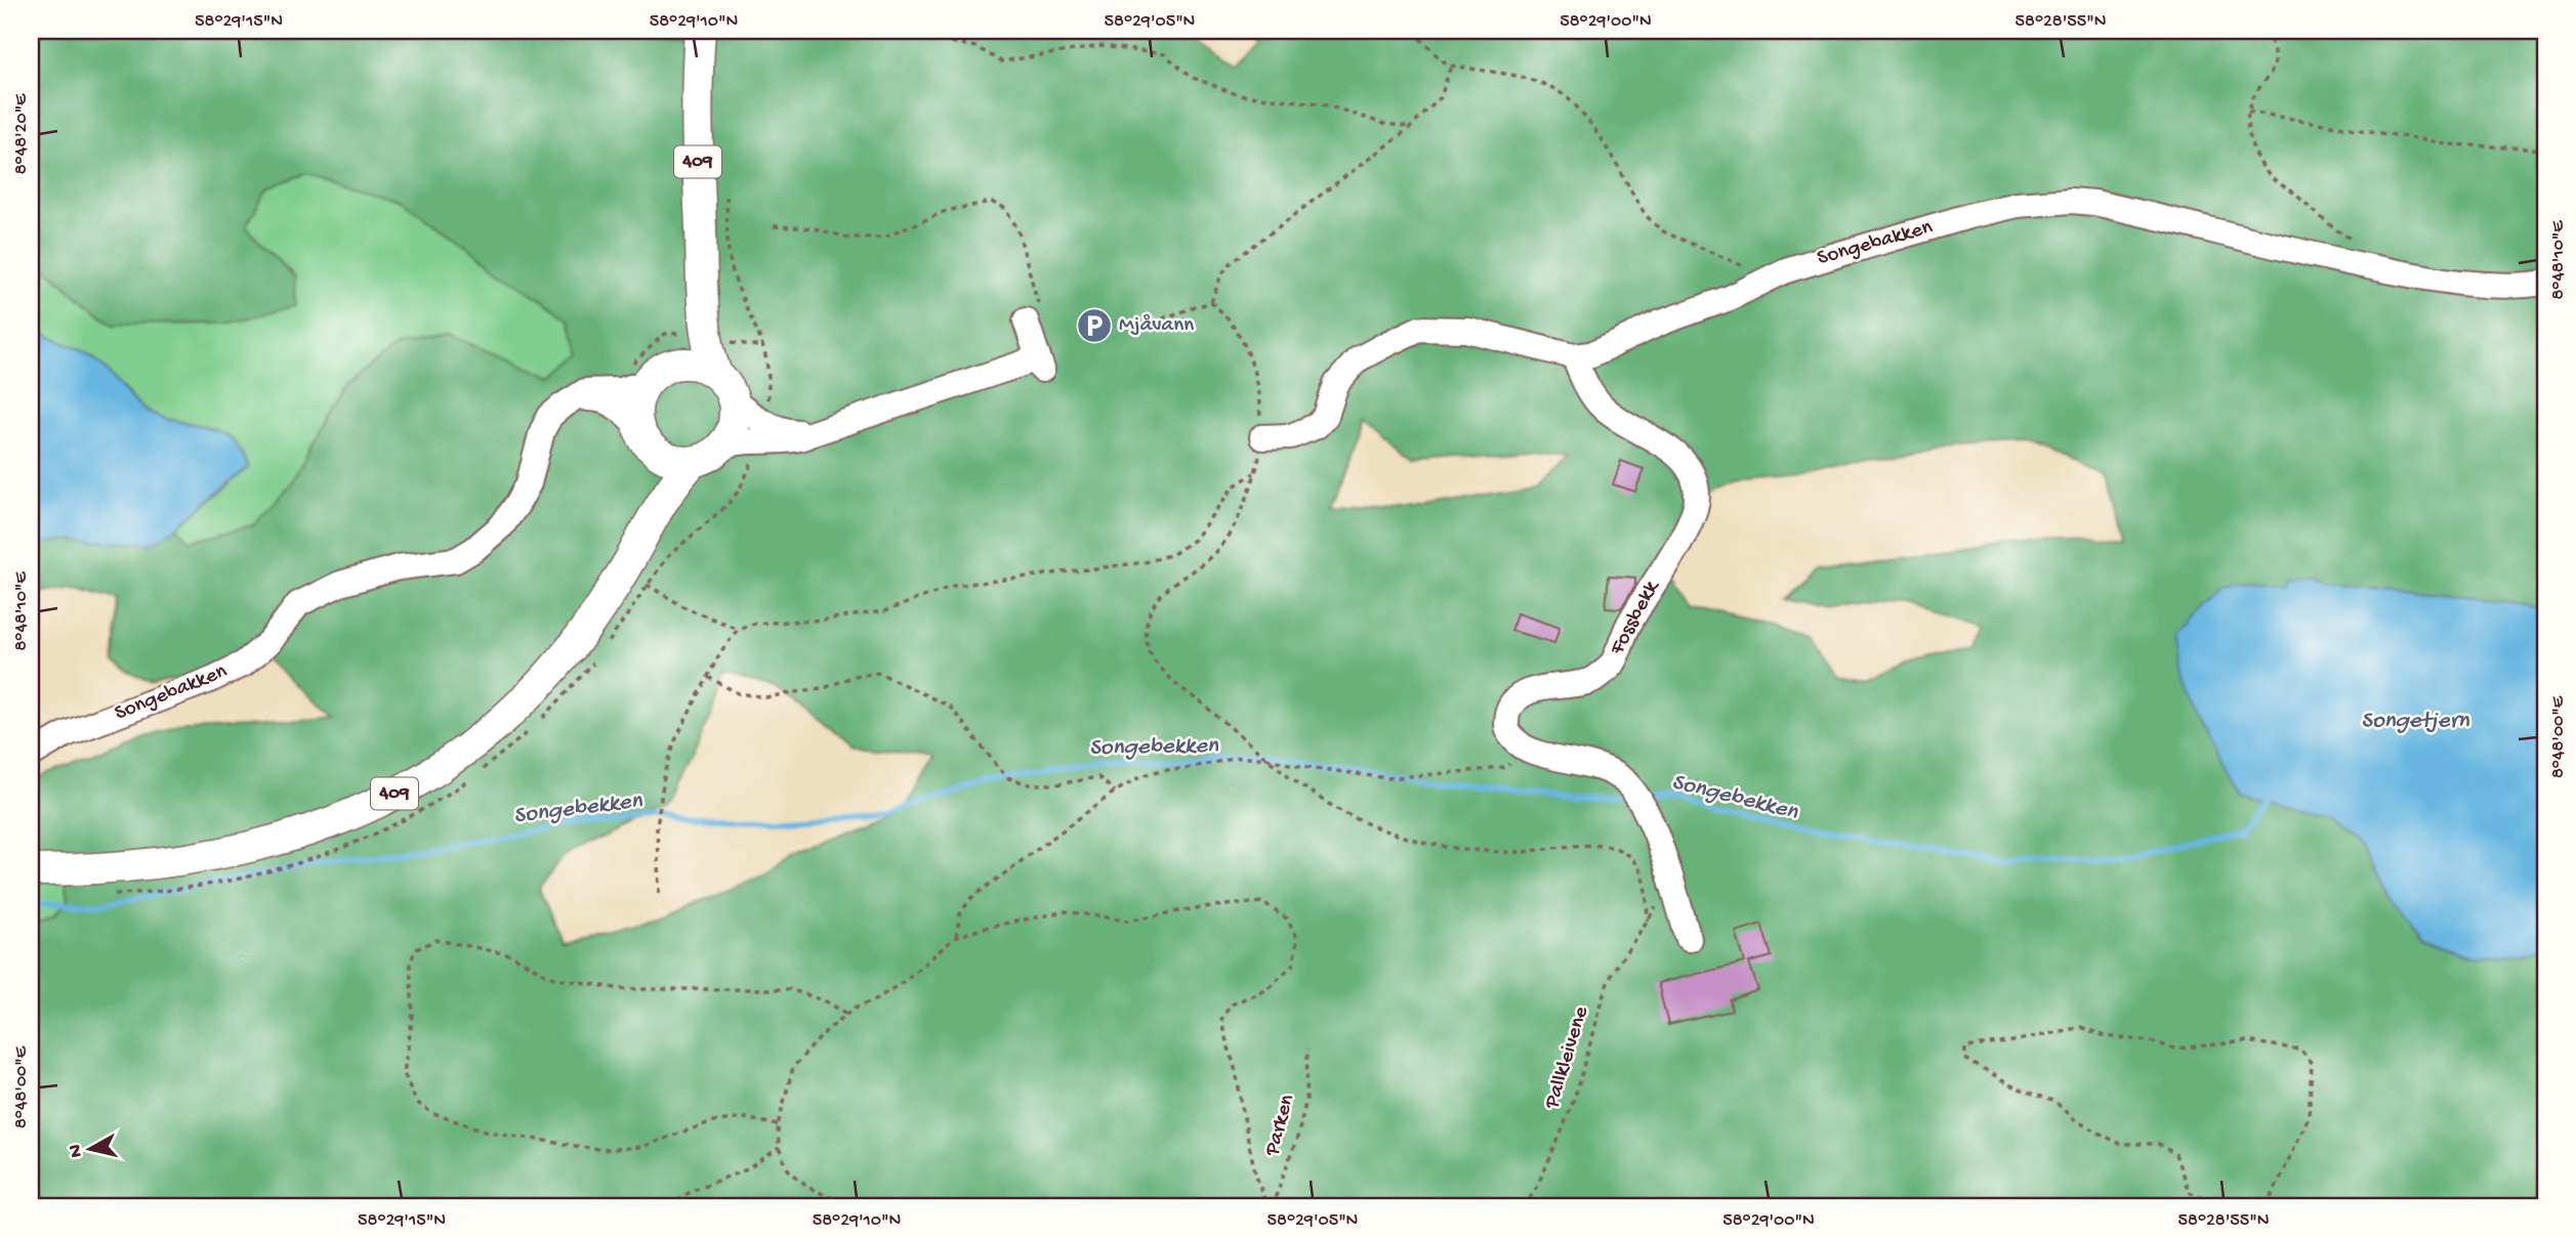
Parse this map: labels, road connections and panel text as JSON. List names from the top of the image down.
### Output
{
  "streets": {
    "main road": ["409"],
    "street": ["Songebakken", "Fossbekk"],
    "path": ["Pallkleivene", "Parken"]
  },
  "crossings": [
    ["Songebakken", "Fossbekk"]
  ],
  "water": ["Songetjern", "Songebekken"],
  "places": {
    "parking": ["Mjåvann"]
  },
  "north": "left",
  "coordinates": [
    "58°29'15\"N",
    "58°29'10\"N",
    "58°29'05\"N",
    "58°29'00\"N",
    "58°28'55\"N",
    "8°48'20\"E",
    "8°48'10\"E",
    "8°48'00\"E"
  ]
}
